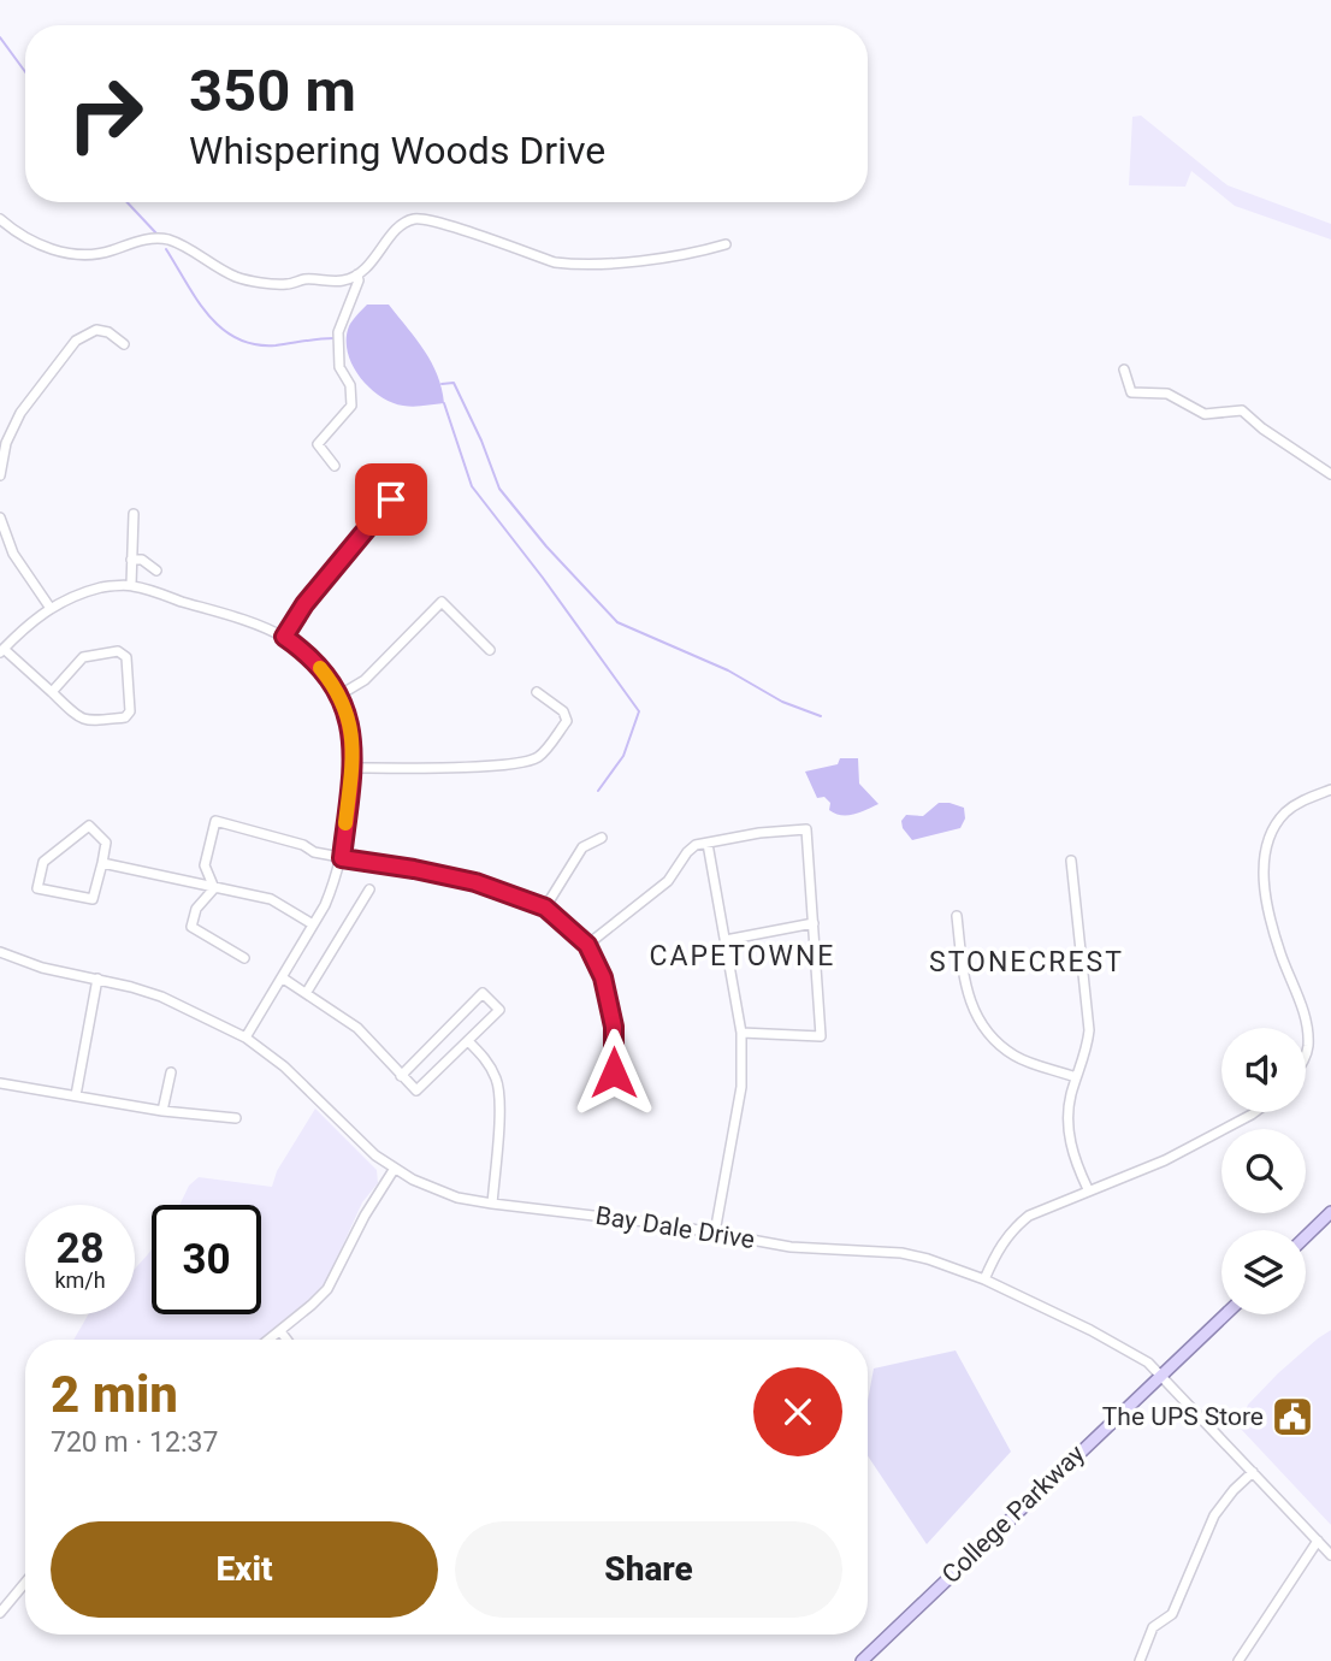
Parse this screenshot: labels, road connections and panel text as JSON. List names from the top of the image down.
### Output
{
  "streets": {
    "main road": ["College Parkway"],
    "street": ["Bay Dale Drive"]
  },
  "crossings": [
    ["Bay Dale Drive", "College Parkway"]
  ],
  "districts": ["CAPETOWNE", "STONECREST"],
  "places": {
    "public building": ["The UPS Store"]
  },
  "page": {
    "turn": ["350 m", "Whispering Woods Drive"],
    "speed": "28 km/h",
    "limit": "30",
    "heading": ["2 min", "720 m · 12:37"],
    "buttons": ["Exit", "Share"]
  }
}
